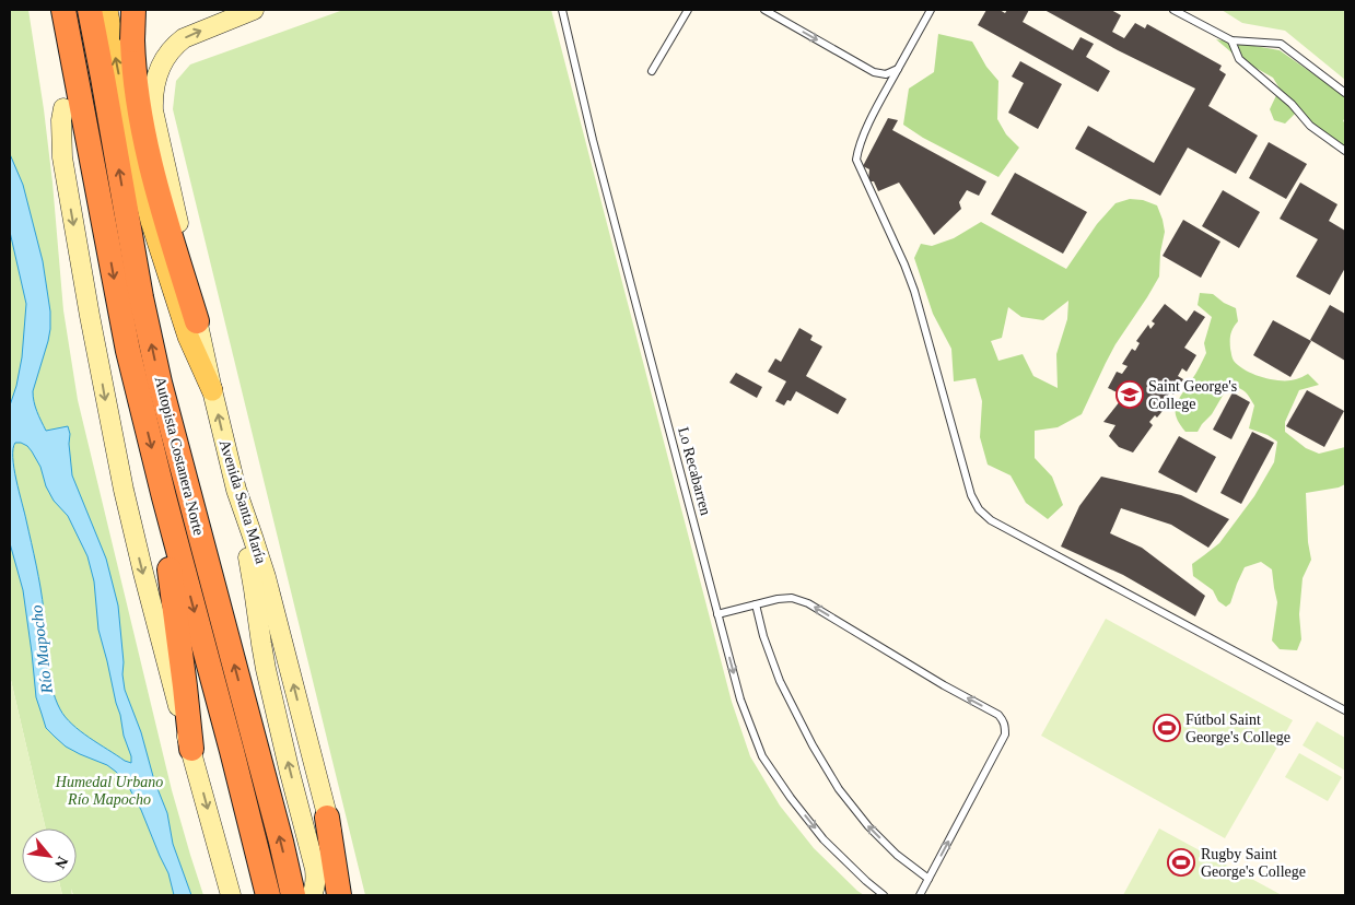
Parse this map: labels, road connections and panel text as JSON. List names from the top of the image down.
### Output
{
  "streets": {
    "highway": ["Autopista Costanera Norte"],
    "main road": ["Avenida Santa María"],
    "lane": ["Lo Recabarren"]
  },
  "water": ["Río Mapocho"],
  "parks": ["Humedal Urbano Río Mapocho"],
  "places": {
    "school or university": ["Saint George's College"],
    "sports": ["Fútbol Saint George's College", "Rugby Saint George's College"]
  },
  "north": "bottom right"
}
